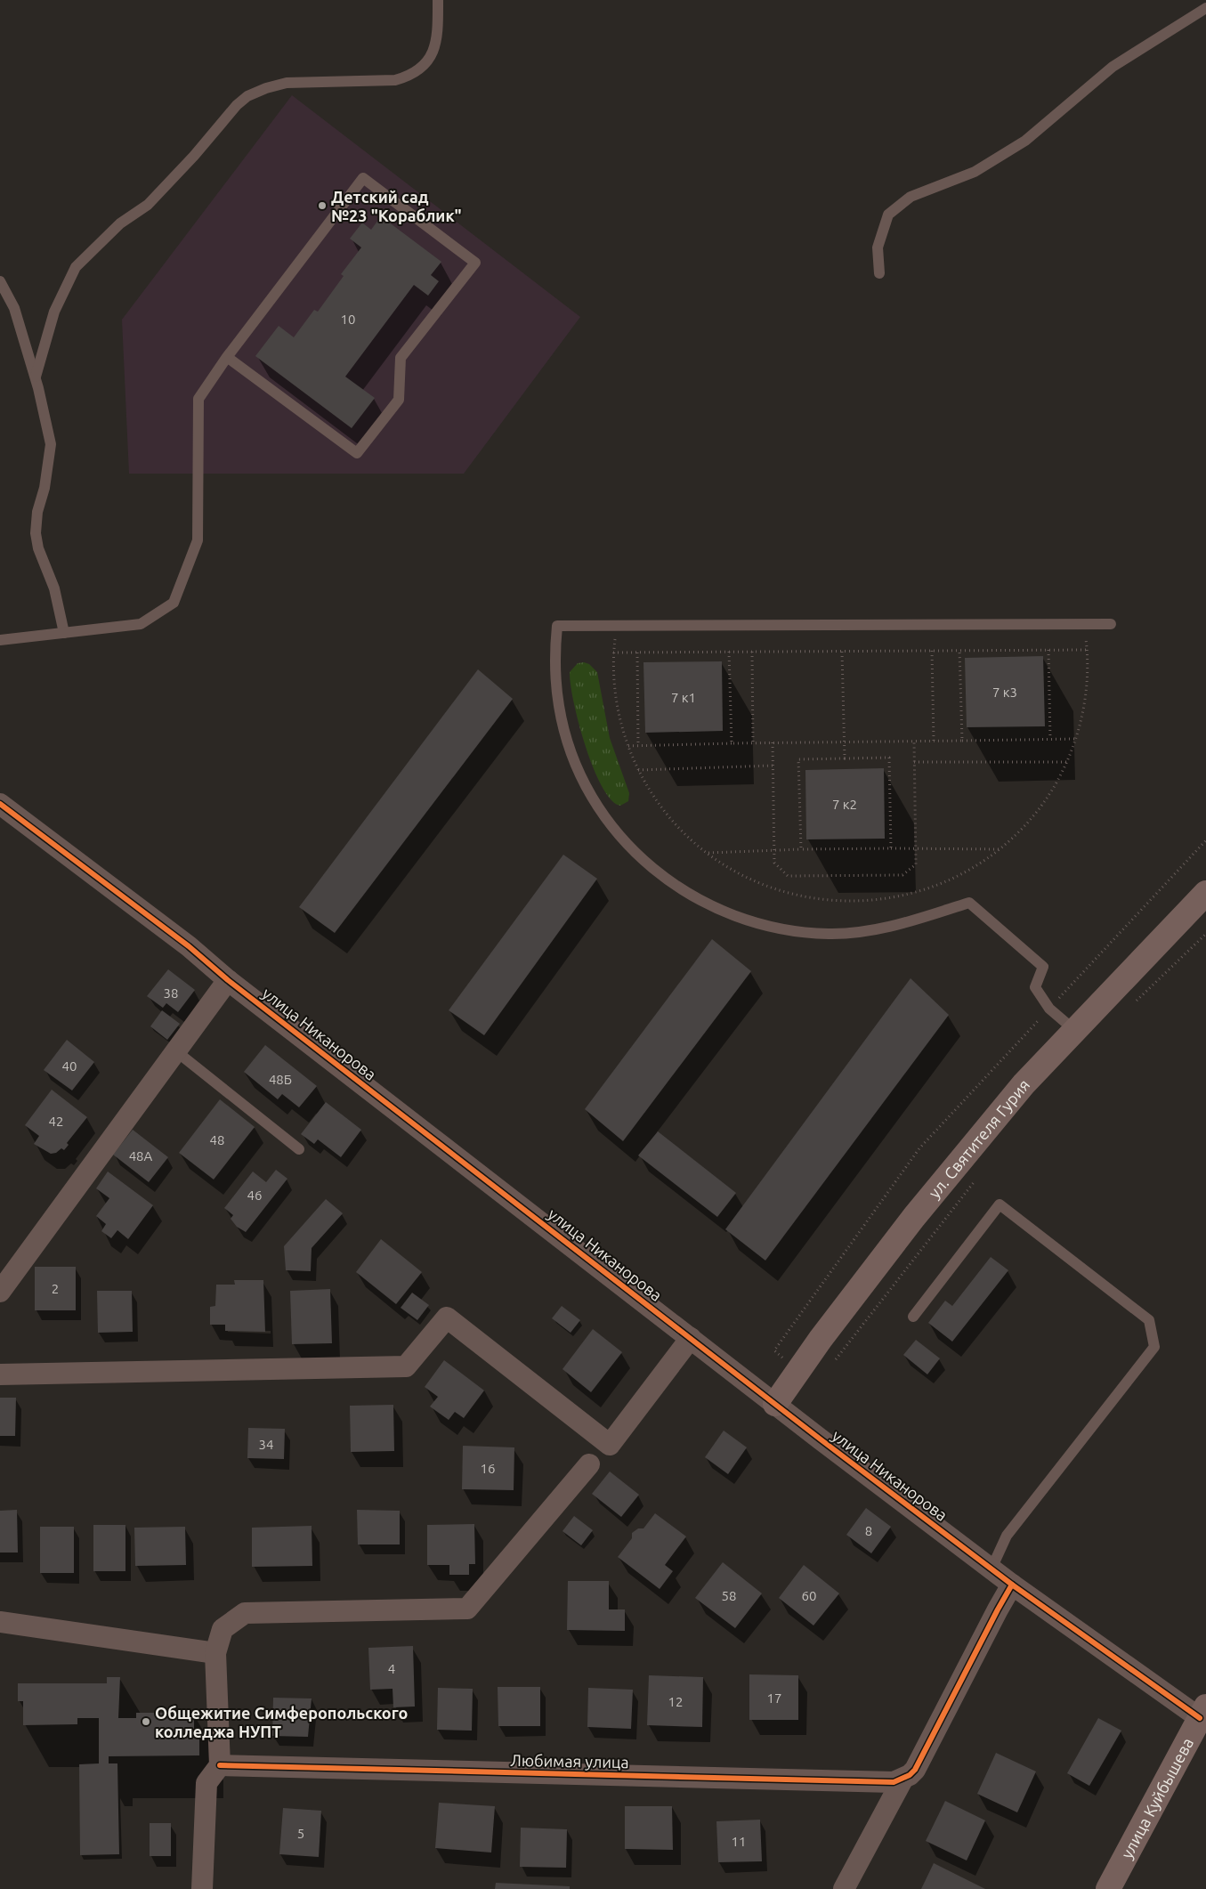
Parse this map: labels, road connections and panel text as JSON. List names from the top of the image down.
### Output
{
  "streets": {
    "street": [
      "улица Никанорова",
      "ул. Святителя Гурия",
      "Любимая улица",
      "улица Куйбышева"
    ]
  },
  "crossings": [
    ["улица Никанорова", "ул. Святителя Гурия"],
    ["улица Никанорова", "улица Куйбышева"]
  ],
  "places": ["Детский сад №23 \"Кораблик\"", "Общежитие Симферопольского колледжа НУПТ"],
  "house_numbers": [
    "10",
    "7 к3",
    "7 к1",
    "7 к2",
    "38",
    "40",
    "48Б",
    "42",
    "48",
    "48А",
    "46",
    "2",
    "34",
    "16",
    "8",
    "58",
    "60",
    "4",
    "17",
    "12",
    "5",
    "11"
  ]
}
